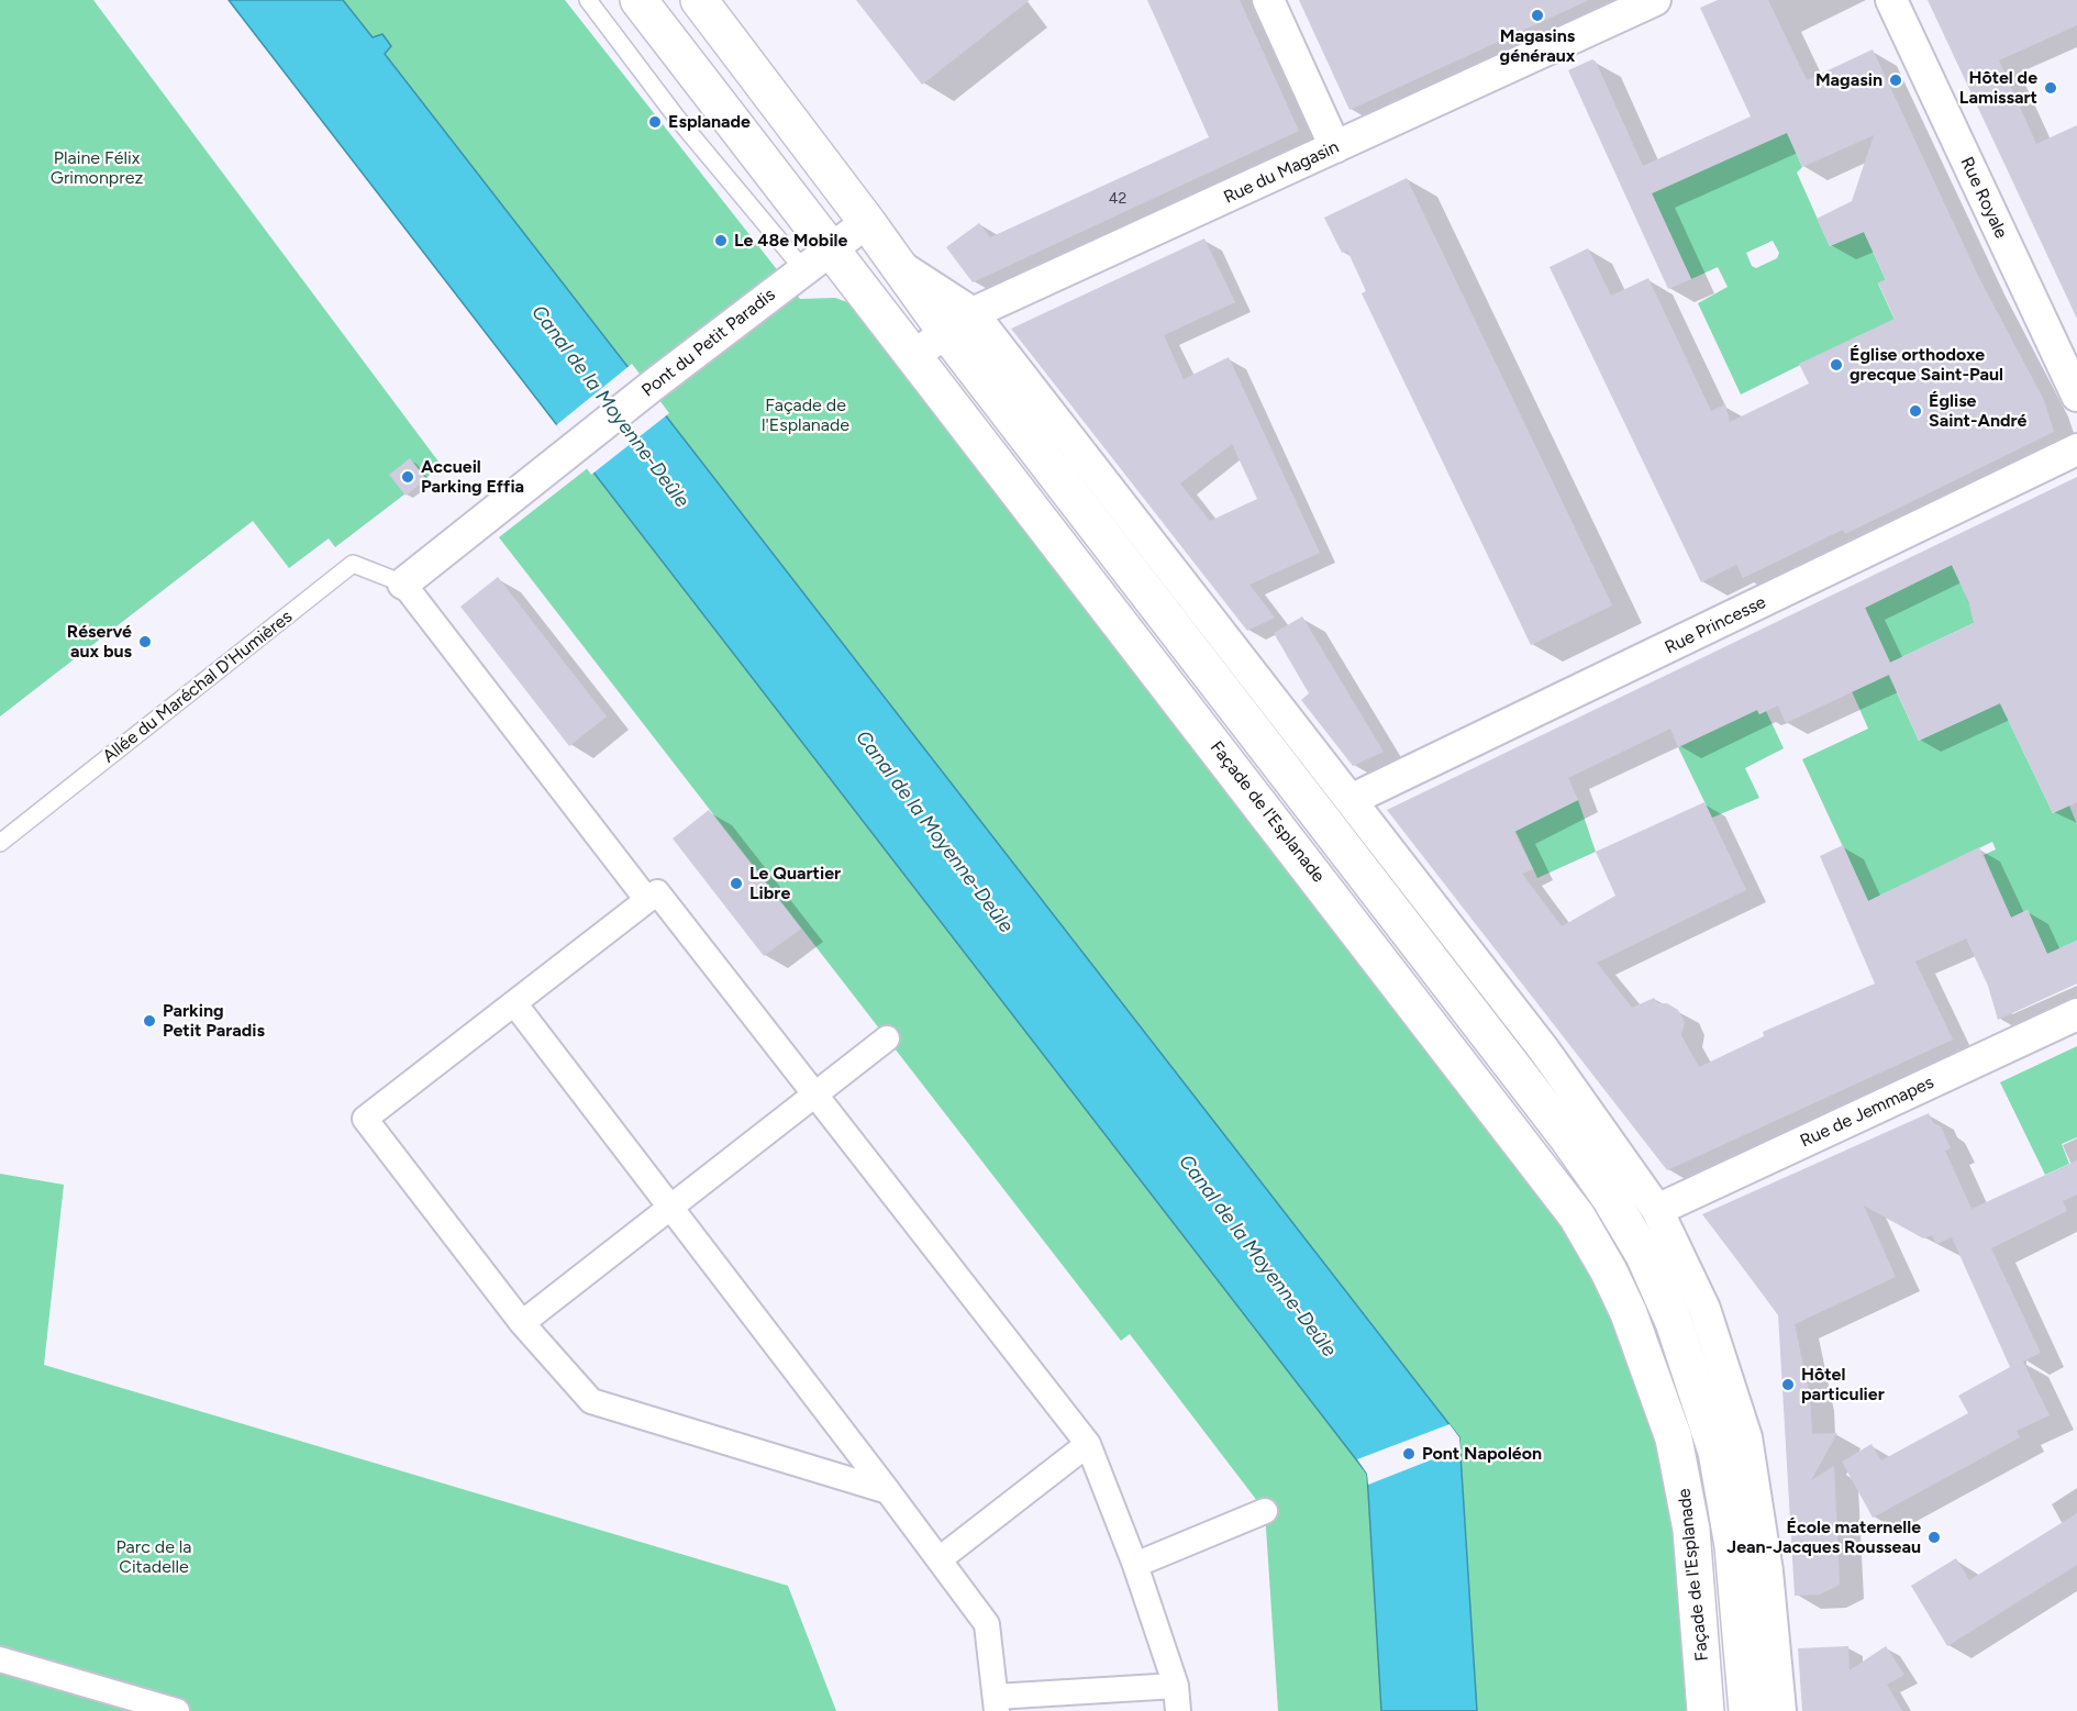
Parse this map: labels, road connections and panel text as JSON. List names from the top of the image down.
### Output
{
  "streets": {
    "main road": ["Façade de l'Esplanade"],
    "street": [
      "Rue du Magasin",
      "Rue Royale",
      "Pont du Petit Paradis",
      "Rue Princesse",
      "Rue de Jemmapes"
    ],
    "lane": ["Allée du Maréchal D'Humières"]
  },
  "crossings": [
    ["Rue du Magasin", "Façade de l'Esplanade"],
    ["Pont du Petit Paradis", "Allée du Maréchal D'Humières"],
    ["Pont du Petit Paradis", "Façade de l'Esplanade"]
  ],
  "water": ["Canal de la Moyenne-Deûle"],
  "parks": ["Plaine Félix Grimonprez", "Façade de l'Esplanade", "Parc de la Citadelle"],
  "places": [
    "Magasins généraux",
    "Magasin",
    "Hôtel de Lamissart",
    "Esplanade",
    "Le 48e Mobile",
    "Église orthodoxe grecque Saint-Paul",
    "Église Saint-André",
    "Accueil Parking Effia",
    "Réservé aux bus",
    "Le Quartier Libre",
    "Parking Petit Paradis",
    "Hôtel particulier",
    "Pont Napoléon",
    "École maternelle Jean-Jacques Rousseau"
  ],
  "house_numbers": ["42"]
}
